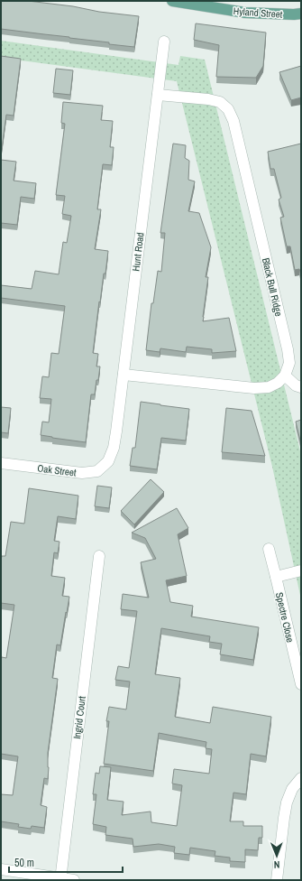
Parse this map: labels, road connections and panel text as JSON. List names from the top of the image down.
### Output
{
  "streets": {
    "main road": ["Hyland Street"],
    "street": [
      "Hunt Road",
      "Black Bull Ridge",
      "Oak Street",
      "Spectre Close",
      "Ingrid Court"
    ]
  },
  "crossings": [
    ["Hunt Road", "Black Bull Ridge"],
    ["Hunt Road", "Oak Street"]
  ],
  "scale_bar": "50 m",
  "north": "bottom"
}
